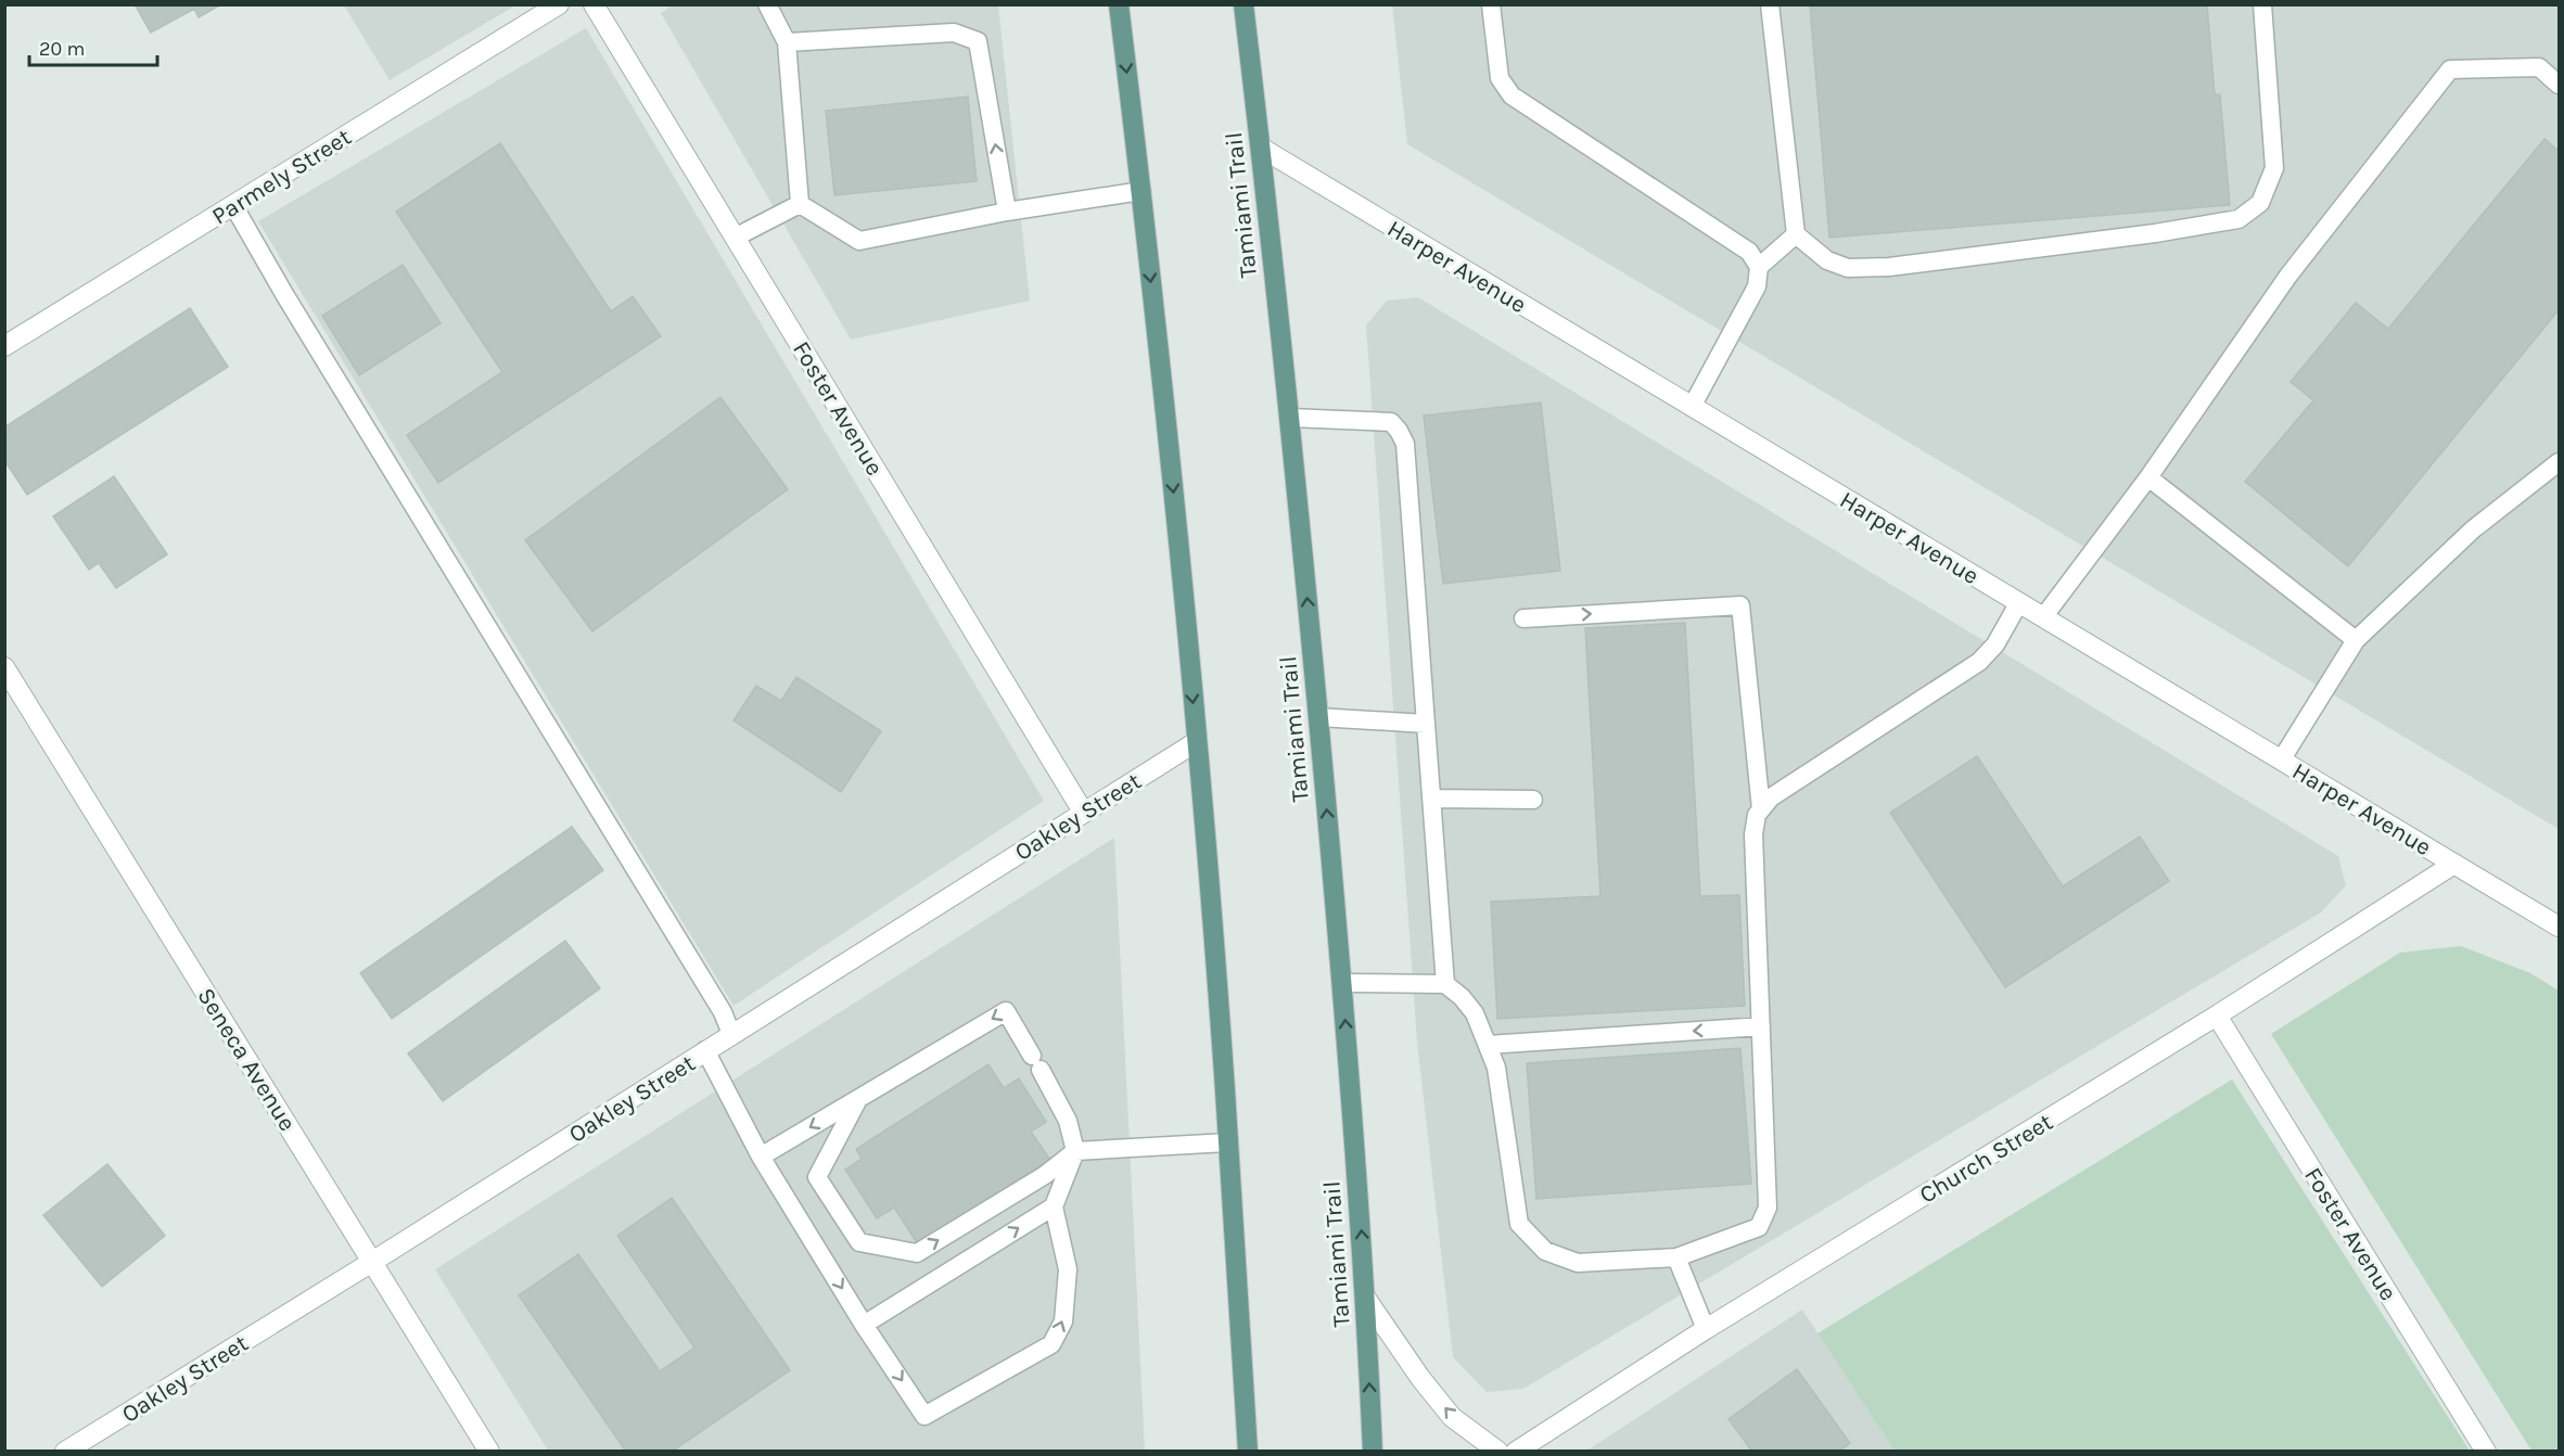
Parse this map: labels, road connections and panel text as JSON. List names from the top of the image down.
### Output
{
  "streets": {
    "main road": ["Tamiami Trail"],
    "street": [
      "Parmely Street",
      "Harper Avenue",
      "Foster Avenue",
      "Oakley Street",
      "Seneca Avenue",
      "Church Street"
    ]
  },
  "crossings": [
    ["Tamiami Trail", "Harper Avenue"],
    ["Harper Avenue", "Church Street"],
    ["Foster Avenue", "Oakley Street"],
    ["Foster Avenue", "Church Street"],
    ["Oakley Street", "Seneca Avenue"]
  ],
  "scale_bar": "20 m"
}
